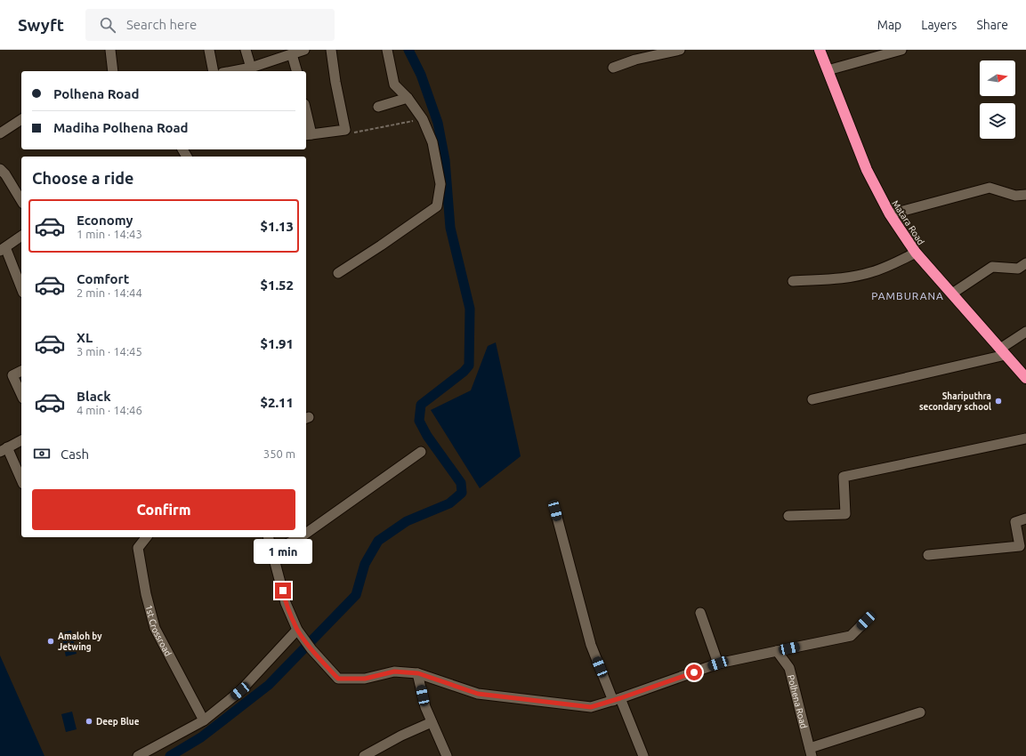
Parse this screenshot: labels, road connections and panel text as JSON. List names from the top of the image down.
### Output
{
  "streets": {
    "highway": ["Matara Road"],
    "street": ["1st Crossroad", "Polhena Road"]
  },
  "districts": ["PAMBURANA"],
  "places": ["Shariputhra secondary school", "Amaloh by Jetwing", "Deep Blue"],
  "north": "right",
  "page": {
    "header": "Swyft",
    "search": "Search here",
    "nav": ["Map", "Layers", "Share"],
    "banner": ["Polhena Road", "Madiha Polhena Road"],
    "heading": "Choose a ride",
    "list": [
      {
        "name": "Economy",
        "note": "1 min · 14:43",
        "value": "$1.13"
      },
      {
        "name": "Comfort",
        "note": "2 min · 14:44",
        "value": "$1.52"
      },
      {
        "name": "XL",
        "note": "3 min · 14:45",
        "value": "$1.91"
      },
      {
        "name": "Black",
        "note": "4 min · 14:46",
        "value": "$2.11"
      }
    ],
    "pay": ["Cash", "350 m"],
    "buttons": "Confirm",
    "bubble": "1 min"
  }
}
